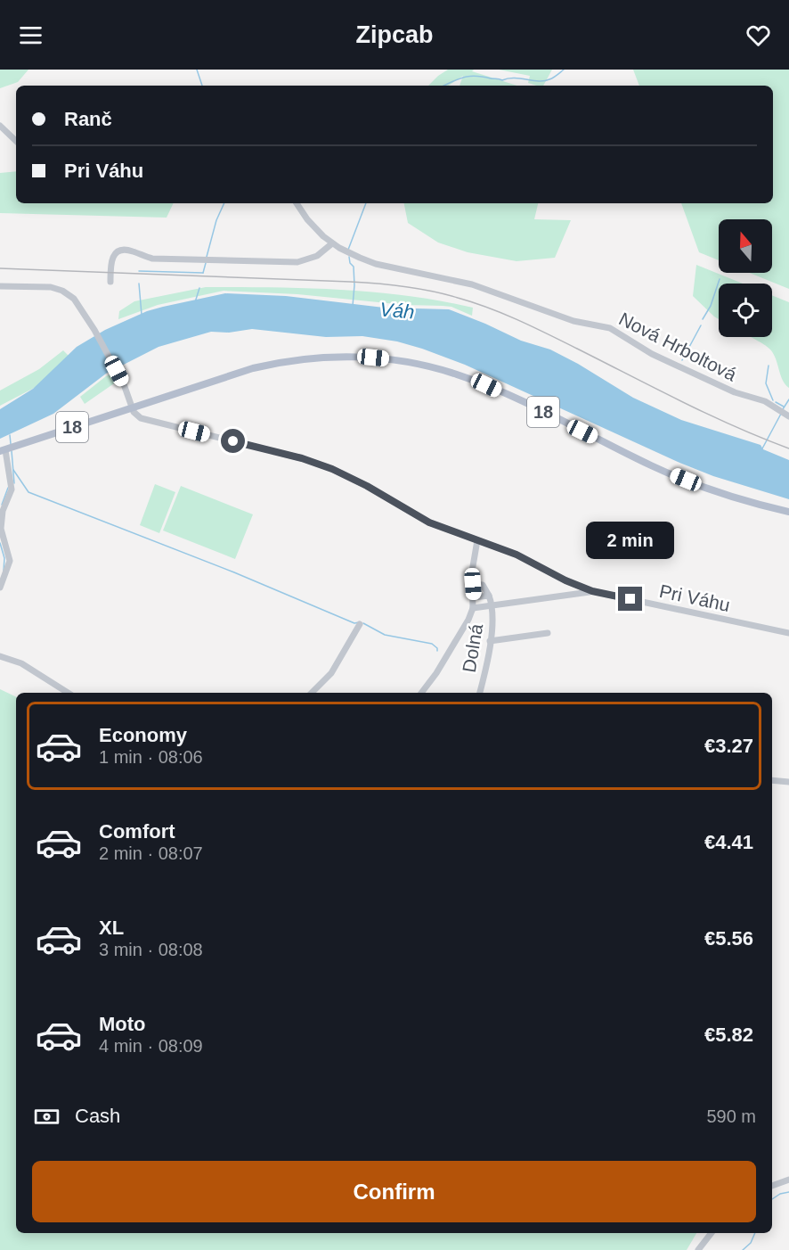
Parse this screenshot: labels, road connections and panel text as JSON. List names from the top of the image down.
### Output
{
  "streets": {
    "main road": ["18"],
    "street": ["Nová Hrboltová", "Pri Váhu", "Dolná"]
  },
  "crossings": [
    ["18", "Pri Váhu"]
  ],
  "water": ["Váh"],
  "north": "top",
  "page": {
    "header": "Zipcab",
    "banner": ["Ranč", "Pri Váhu"],
    "bubble": "2 min",
    "list": [
      {
        "name": "Economy",
        "note": "1 min · 08:06",
        "value": "€3.27"
      },
      {
        "name": "Comfort",
        "note": "2 min · 08:07",
        "value": "€4.41"
      },
      {
        "name": "XL",
        "note": "3 min · 08:08",
        "value": "€5.56"
      },
      {
        "name": "Moto",
        "note": "4 min · 08:09",
        "value": "€5.82"
      }
    ],
    "pay": ["Cash", "590 m"],
    "buttons": "Confirm"
  }
}
